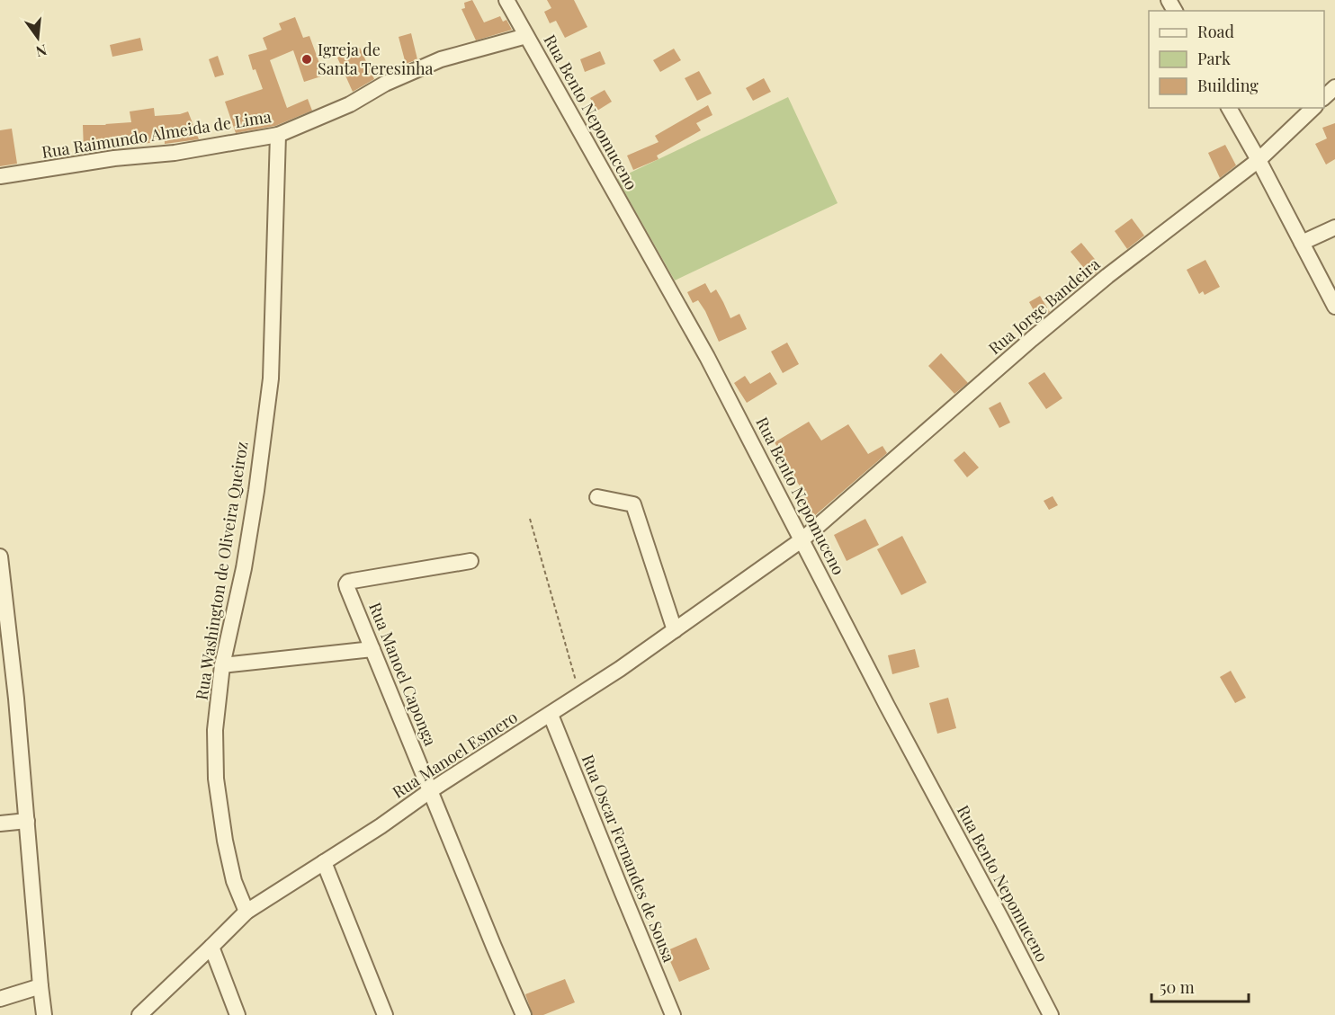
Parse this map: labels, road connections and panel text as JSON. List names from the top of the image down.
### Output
{
  "streets": {
    "street": [
      "Rua Bento Nepomuceno",
      "Rua Raimundo Almeida de Lima",
      "Rua Jorge Bandeira",
      "Rua Washington de Oliveira Queiroz",
      "Rua Manoel Caponga",
      "Rua Manoel Esmero",
      "Rua Oscar Fernandes de Sousa"
    ]
  },
  "crossings": [
    ["Rua Bento Nepomuceno", "Rua Raimundo Almeida de Lima"],
    ["Rua Bento Nepomuceno", "Rua Jorge Bandeira"],
    ["Rua Bento Nepomuceno", "Rua Manoel Esmero"],
    ["Rua Raimundo Almeida de Lima", "Rua Washington de Oliveira Queiroz"],
    ["Rua Jorge Bandeira", "Rua Manoel Esmero"],
    ["Rua Washington de Oliveira Queiroz", "Rua Manoel Esmero"],
    ["Rua Manoel Caponga", "Rua Manoel Esmero"],
    ["Rua Manoel Esmero", "Rua Oscar Fernandes de Sousa"]
  ],
  "places": ["Igreja de Santa Teresinha"],
  "legend": ["Road", "Park", "Building"],
  "scale_bar": "50 m",
  "north": "bottom"
}
